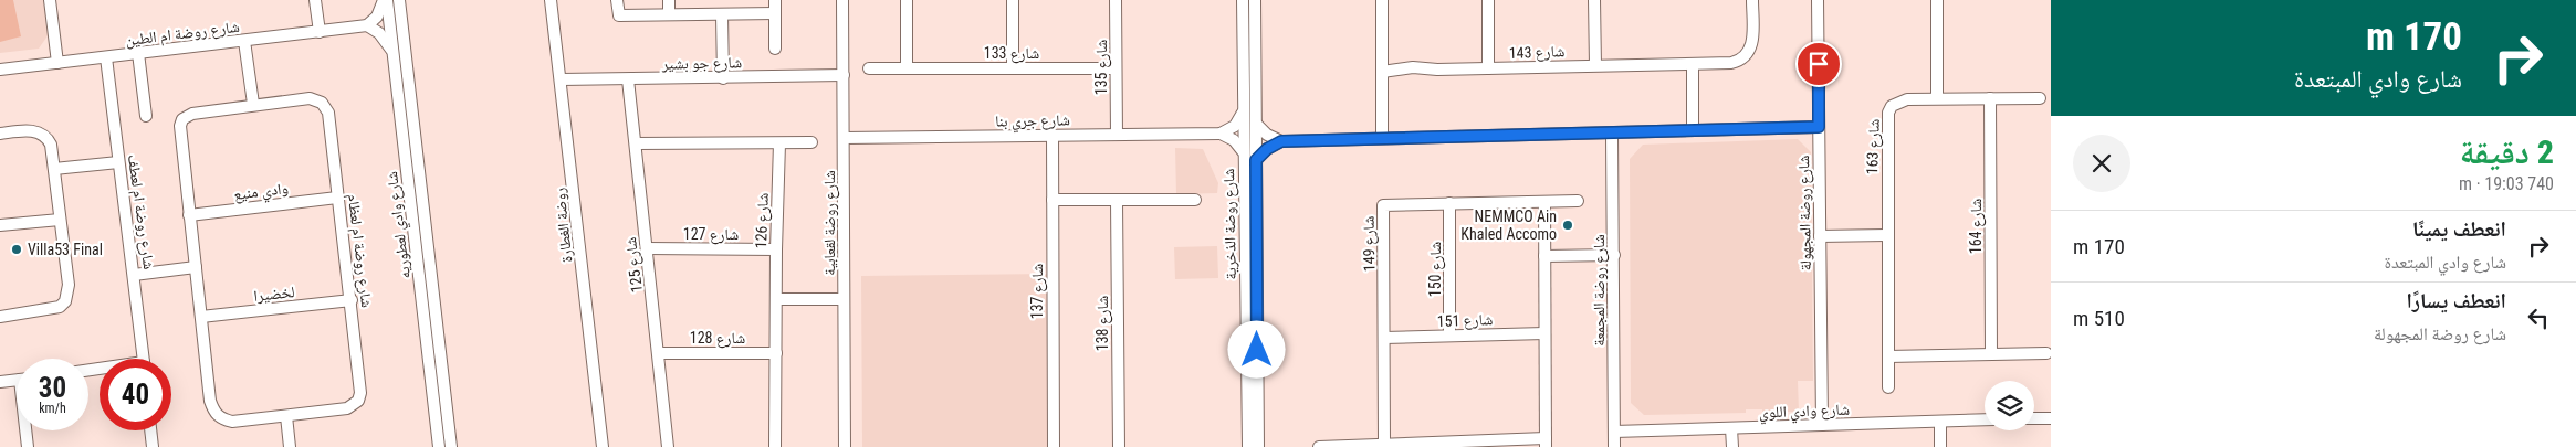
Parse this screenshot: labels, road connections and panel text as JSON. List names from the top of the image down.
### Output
{
  "streets": {
    "street": [
      "شارع روضة ام الطين",
      "شارع 143",
      "شارع 133",
      "شارع جو بشير",
      "شارع 135",
      "شارع جري بنا",
      "شارع 163",
      "وادي منيع",
      "شارع روضة ام لعطف",
      "شارع روضة المجهولة",
      "شارع 126",
      "شارع روضة لقعابية",
      "شارع روضة الذخرية",
      "شارع وادي لعطوريه",
      "روضة الغطارة",
      "شارع 164",
      "شارع 127",
      "شارع 149",
      "شارع روضة ام لعظام",
      "شارع 125",
      "شارع 150",
      "شارع روضة المجمعة",
      "شارع 137",
      "لخضيرا",
      "شارع 151",
      "شارع 138",
      "شارع 128",
      "شارع وادي اللوي"
    ]
  },
  "crossings": [
    ["شارع روضة ام الطين", "شارع روضة ام لعطف"],
    ["شارع 133", "شارع 135"],
    ["شارع جو بشير", "شارع روضة لقعابية"],
    ["شارع جو بشير", "روضة الغطارة"],
    ["شارع جو بشير", "شارع 125"],
    ["شارع 135", "شارع جري بنا"],
    ["شارع جري بنا", "شارع روضة لقعابية"],
    ["شارع جري بنا", "شارع 137"],
    ["شارع 163", "شارع 164"],
    ["وادي منيع", "شارع روضة ام لعظام"],
    ["شارع روضة المجهولة", "شارع وادي اللوي"],
    ["شارع 126", "شارع 127"],
    ["شارع 126", "شارع 128"],
    ["شارع 127", "شارع 125"],
    ["شارع 149", "شارع 150"],
    ["شارع 149", "شارع 151"],
    ["شارع روضة ام لعظام", "لخضيرا"],
    ["شارع 125", "شارع 128"],
    ["شارع 150", "شارع 151"],
    ["شارع روضة المجمعة", "شارع وادي اللوي"]
  ],
  "places": ["NEMMCO Ain Khaled Accomo", "Villa53 Final"],
  "page": {
    "turn": ["170 m", "شارع وادي المبتعدة"],
    "heading": ["2 دقيقة", "740 m · 19:03"],
    "list": [
      {
        "name": "انعطف يمينًا",
        "note": "شارع وادي المبتعدة",
        "value": "170 m"
      },
      {
        "name": "انعطف يسارًا",
        "note": "شارع روضة المجهولة",
        "value": "510 m"
      }
    ],
    "speed": "30 km/h",
    "limit": "40"
  }
}
